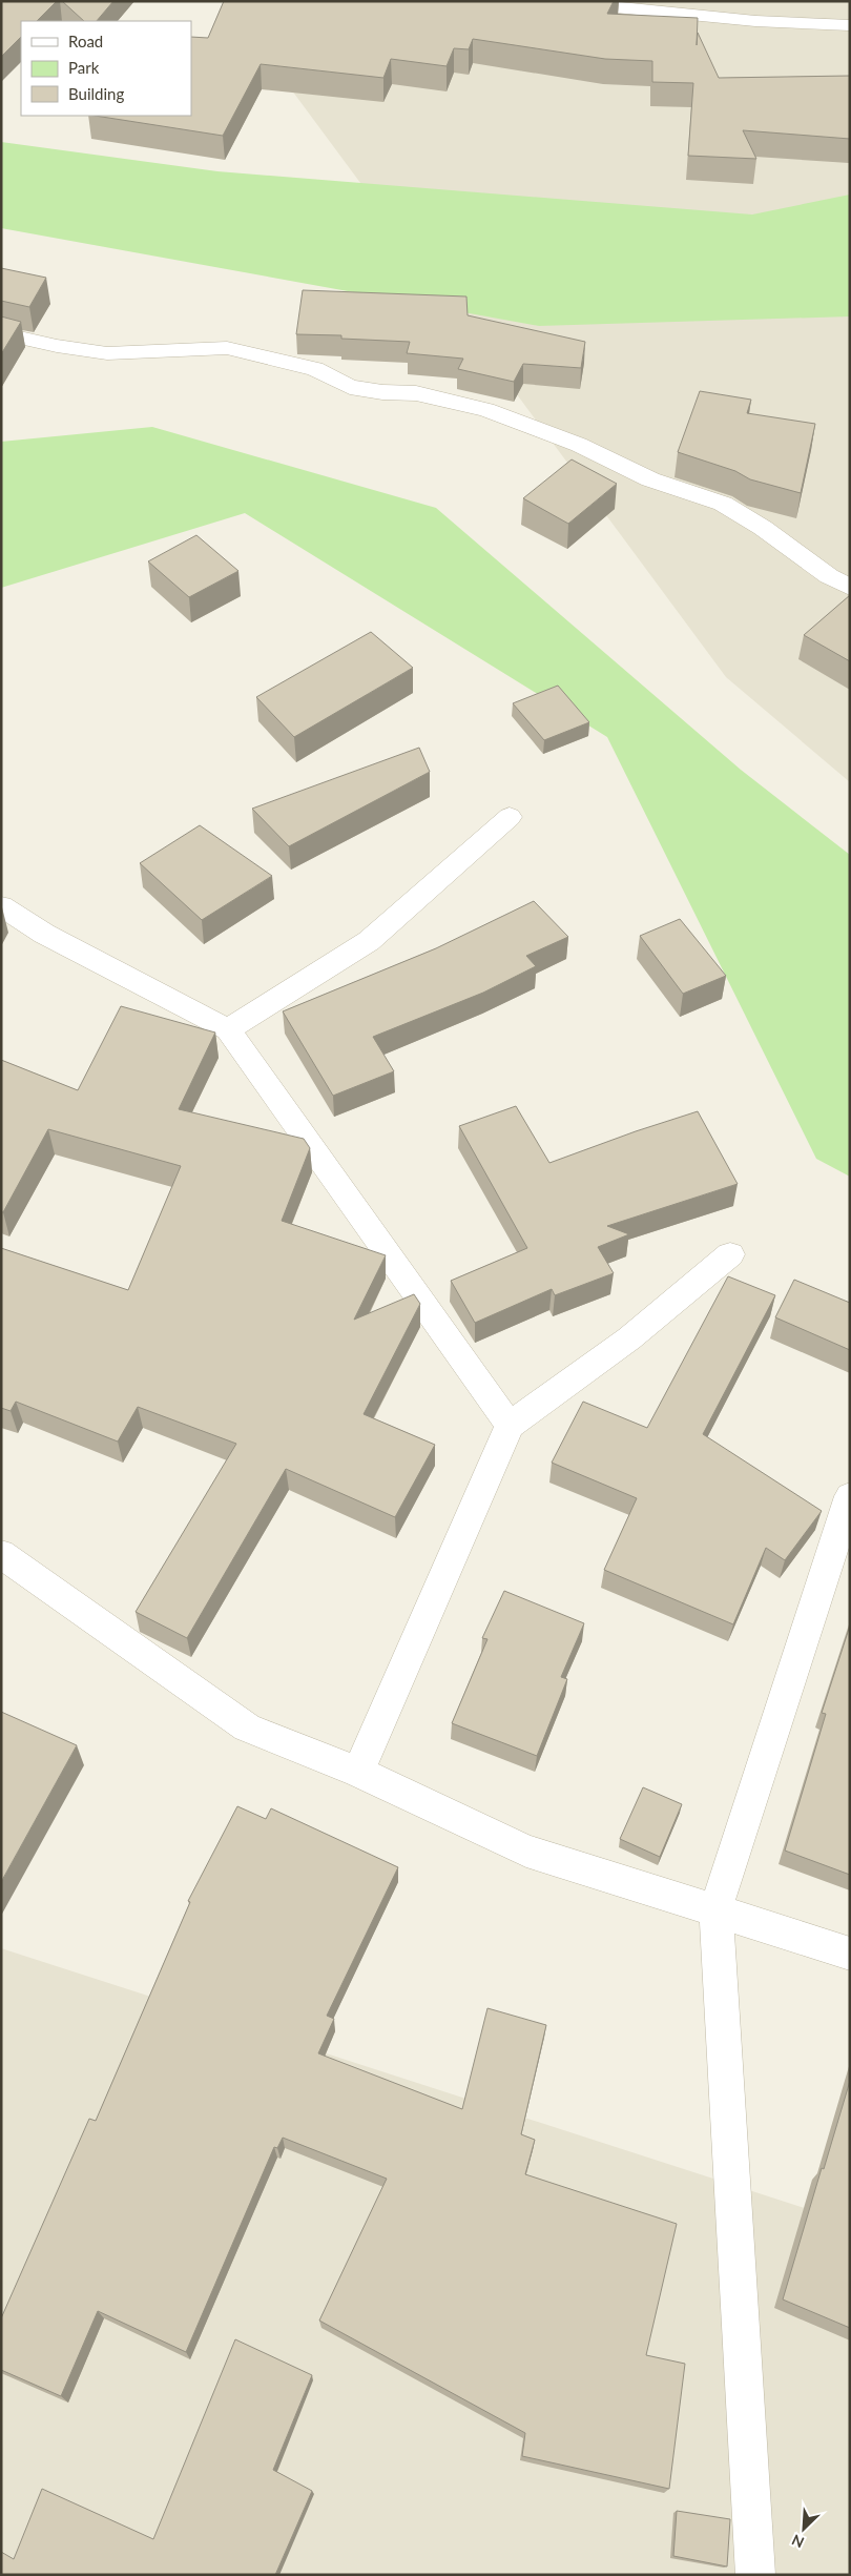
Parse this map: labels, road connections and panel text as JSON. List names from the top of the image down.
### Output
{
  "legend": ["Road", "Park", "Building"],
  "north": "bottom left"
}
